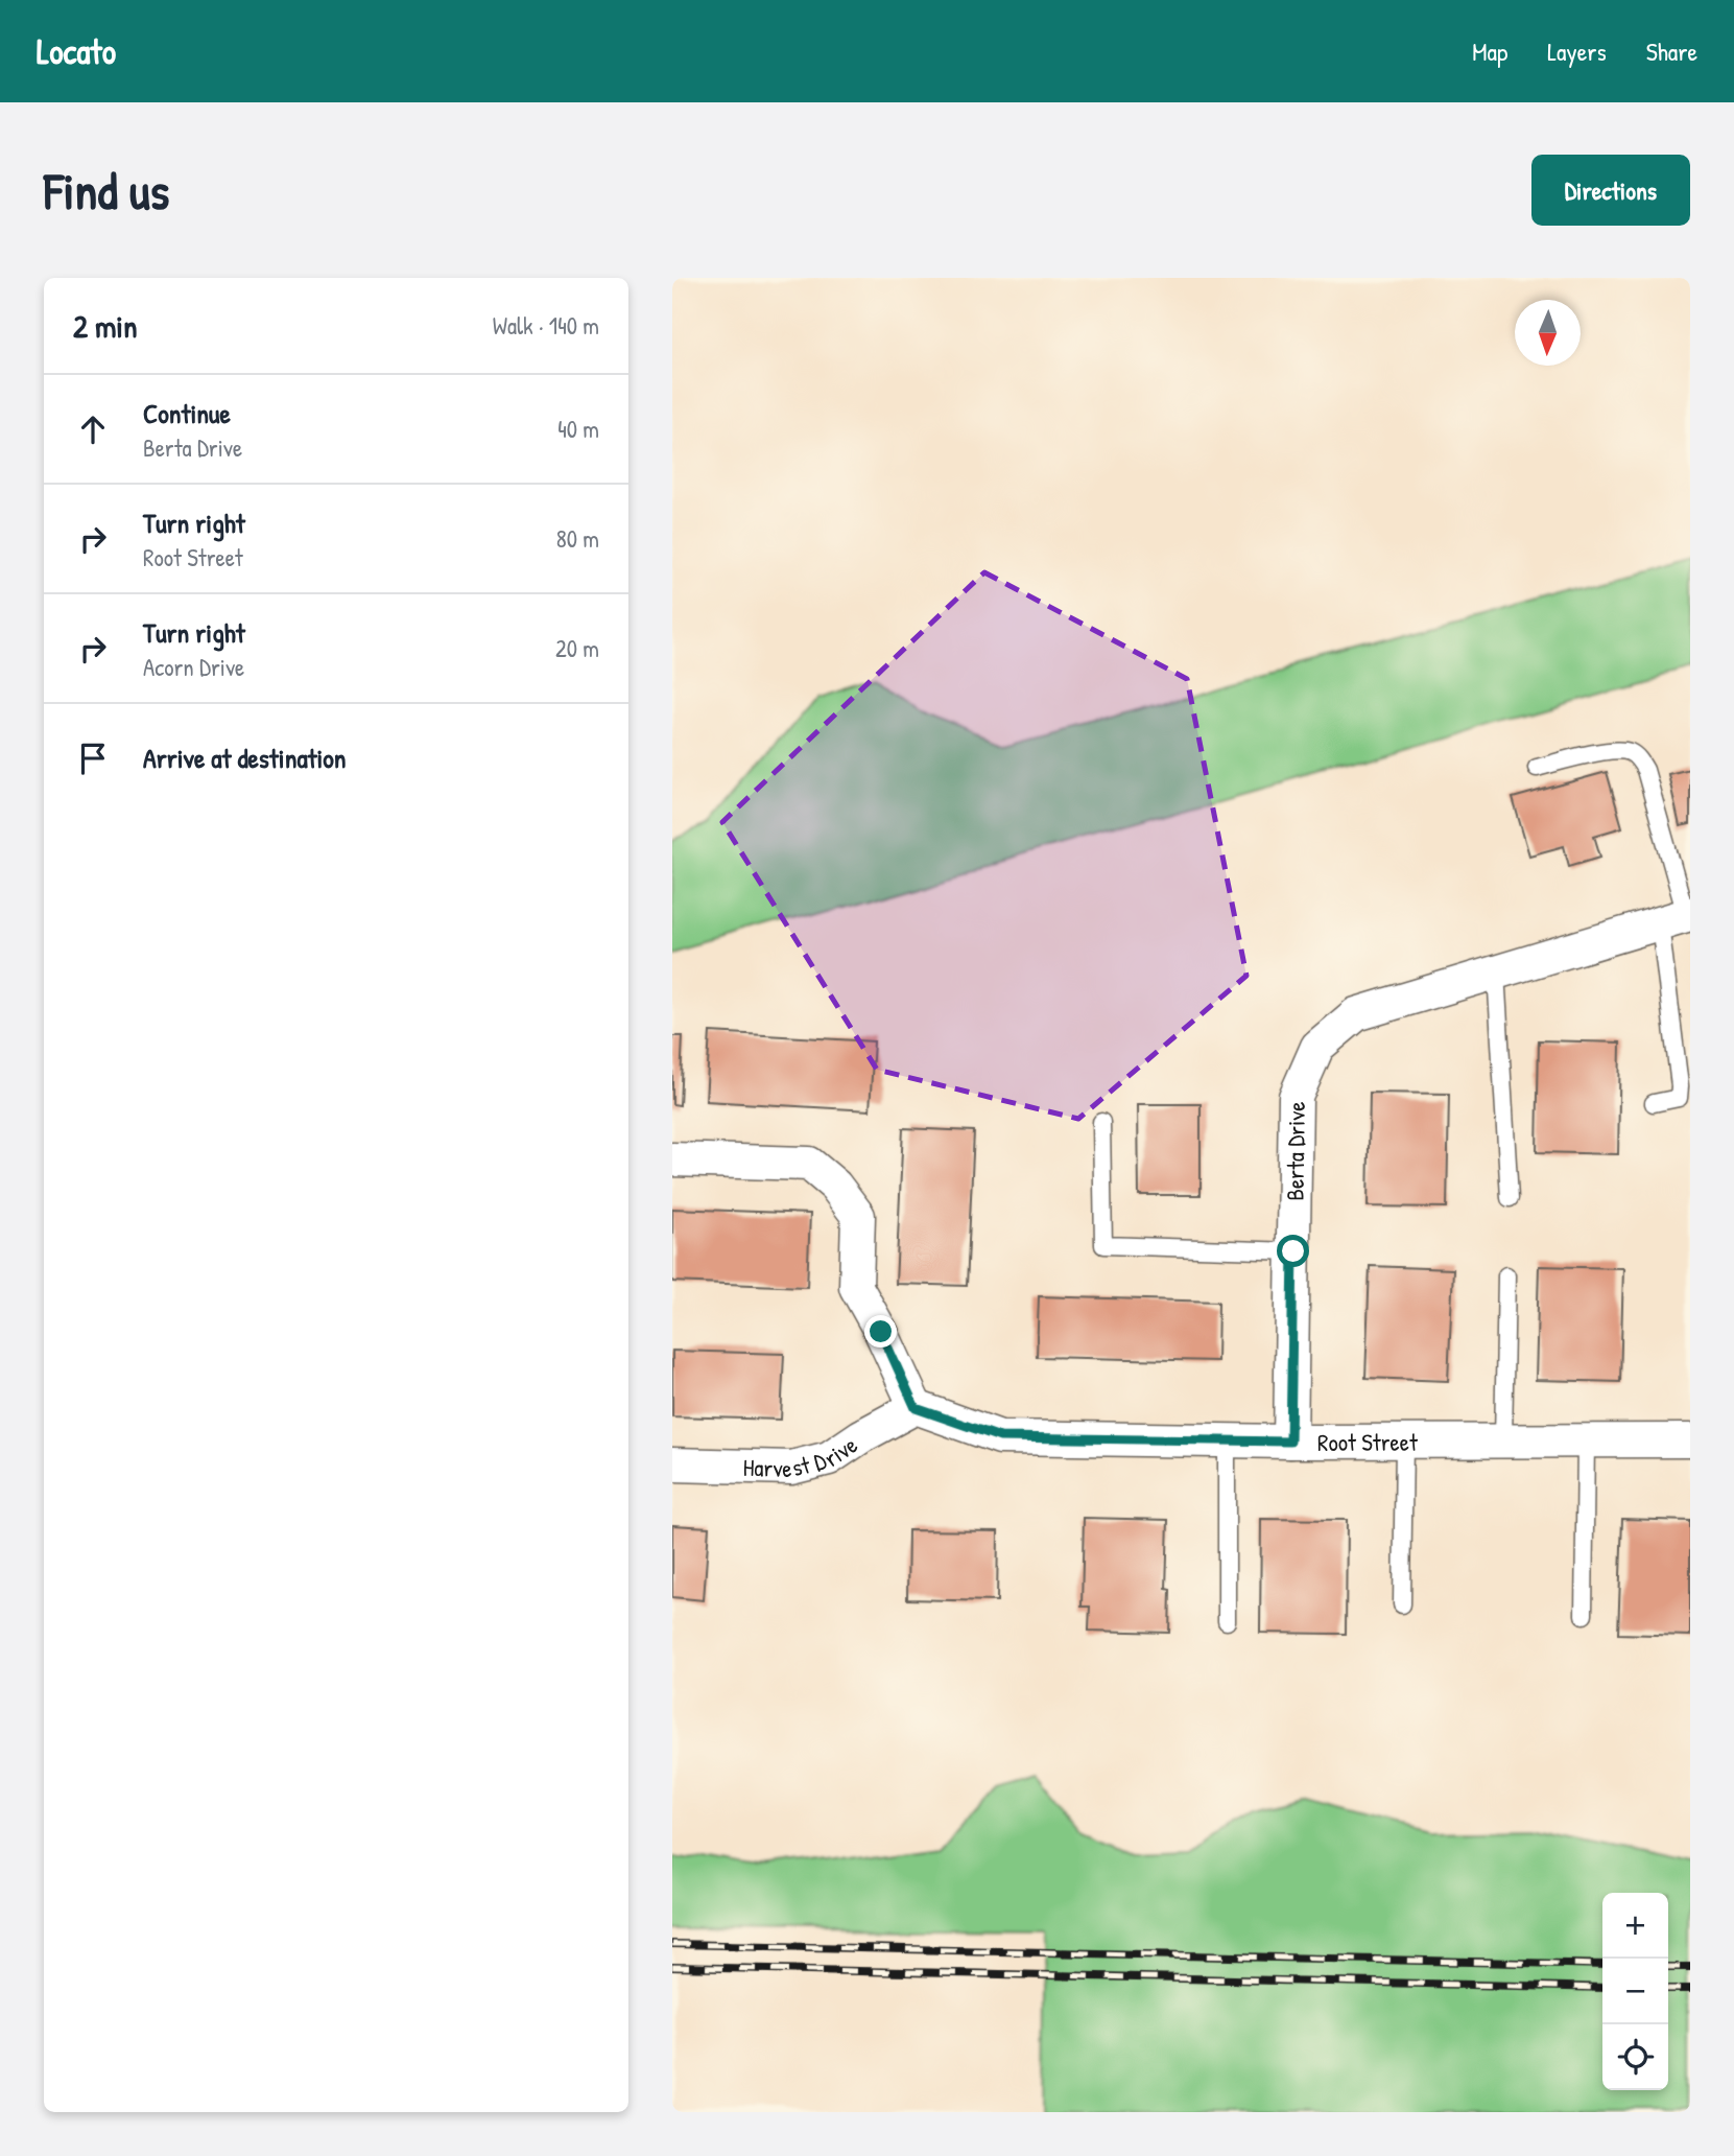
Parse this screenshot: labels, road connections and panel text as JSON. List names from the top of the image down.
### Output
{
  "streets": {
    "street": ["Berta Drive", "Root Street", "Harvest Drive"]
  },
  "crossings": [
    ["Berta Drive", "Root Street"],
    ["Root Street", "Harvest Drive"]
  ],
  "north": "bottom",
  "page": {
    "header": "Locato",
    "nav": ["Map", "Layers", "Share"],
    "buttons": "Directions",
    "title": "Find us",
    "heading": ["2 min", "Walk · 140 m"],
    "list": [
      ["Continue", "Berta Drive", "40 m"],
      ["Turn right", "Root Street", "80 m"],
      ["Turn right", "Acorn Drive", "20 m"],
      "Arrive at destination"
    ],
    "map_buttons": ["+", "−"]
  }
}
